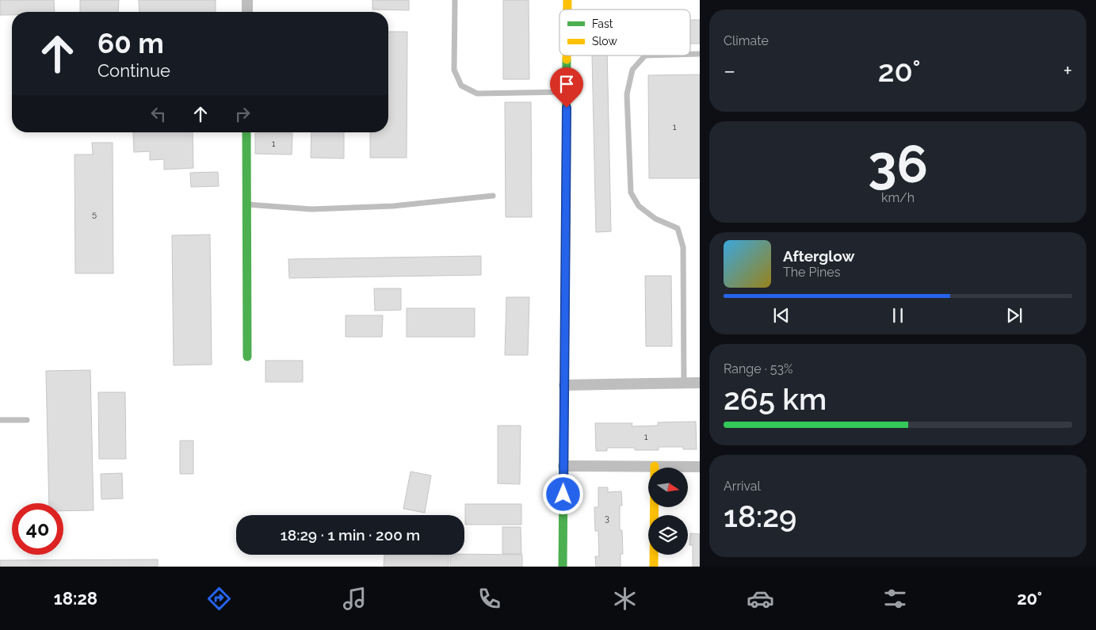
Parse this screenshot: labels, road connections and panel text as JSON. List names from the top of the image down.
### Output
{
  "house_numbers": [
    "1",
    "1",
    "5",
    "1",
    "3"
  ],
  "legend": ["Fast", "Slow"],
  "north": "right",
  "page": {
    "tile": [
      "Climate",
      ["36", "km/h"],
      ["Range · 53%", "265 km"],
      ["Arrival", "18:29"]
    ],
    "turn": ["60 m", "Continue"],
    "heat": ["−", "20°", "+"],
    "song": ["Afterglow", "The Pines"],
    "limit": "40",
    "trip": "18:29 · 1 min · 200 m",
    "tabs": ["18:28", "20°"]
  }
}
